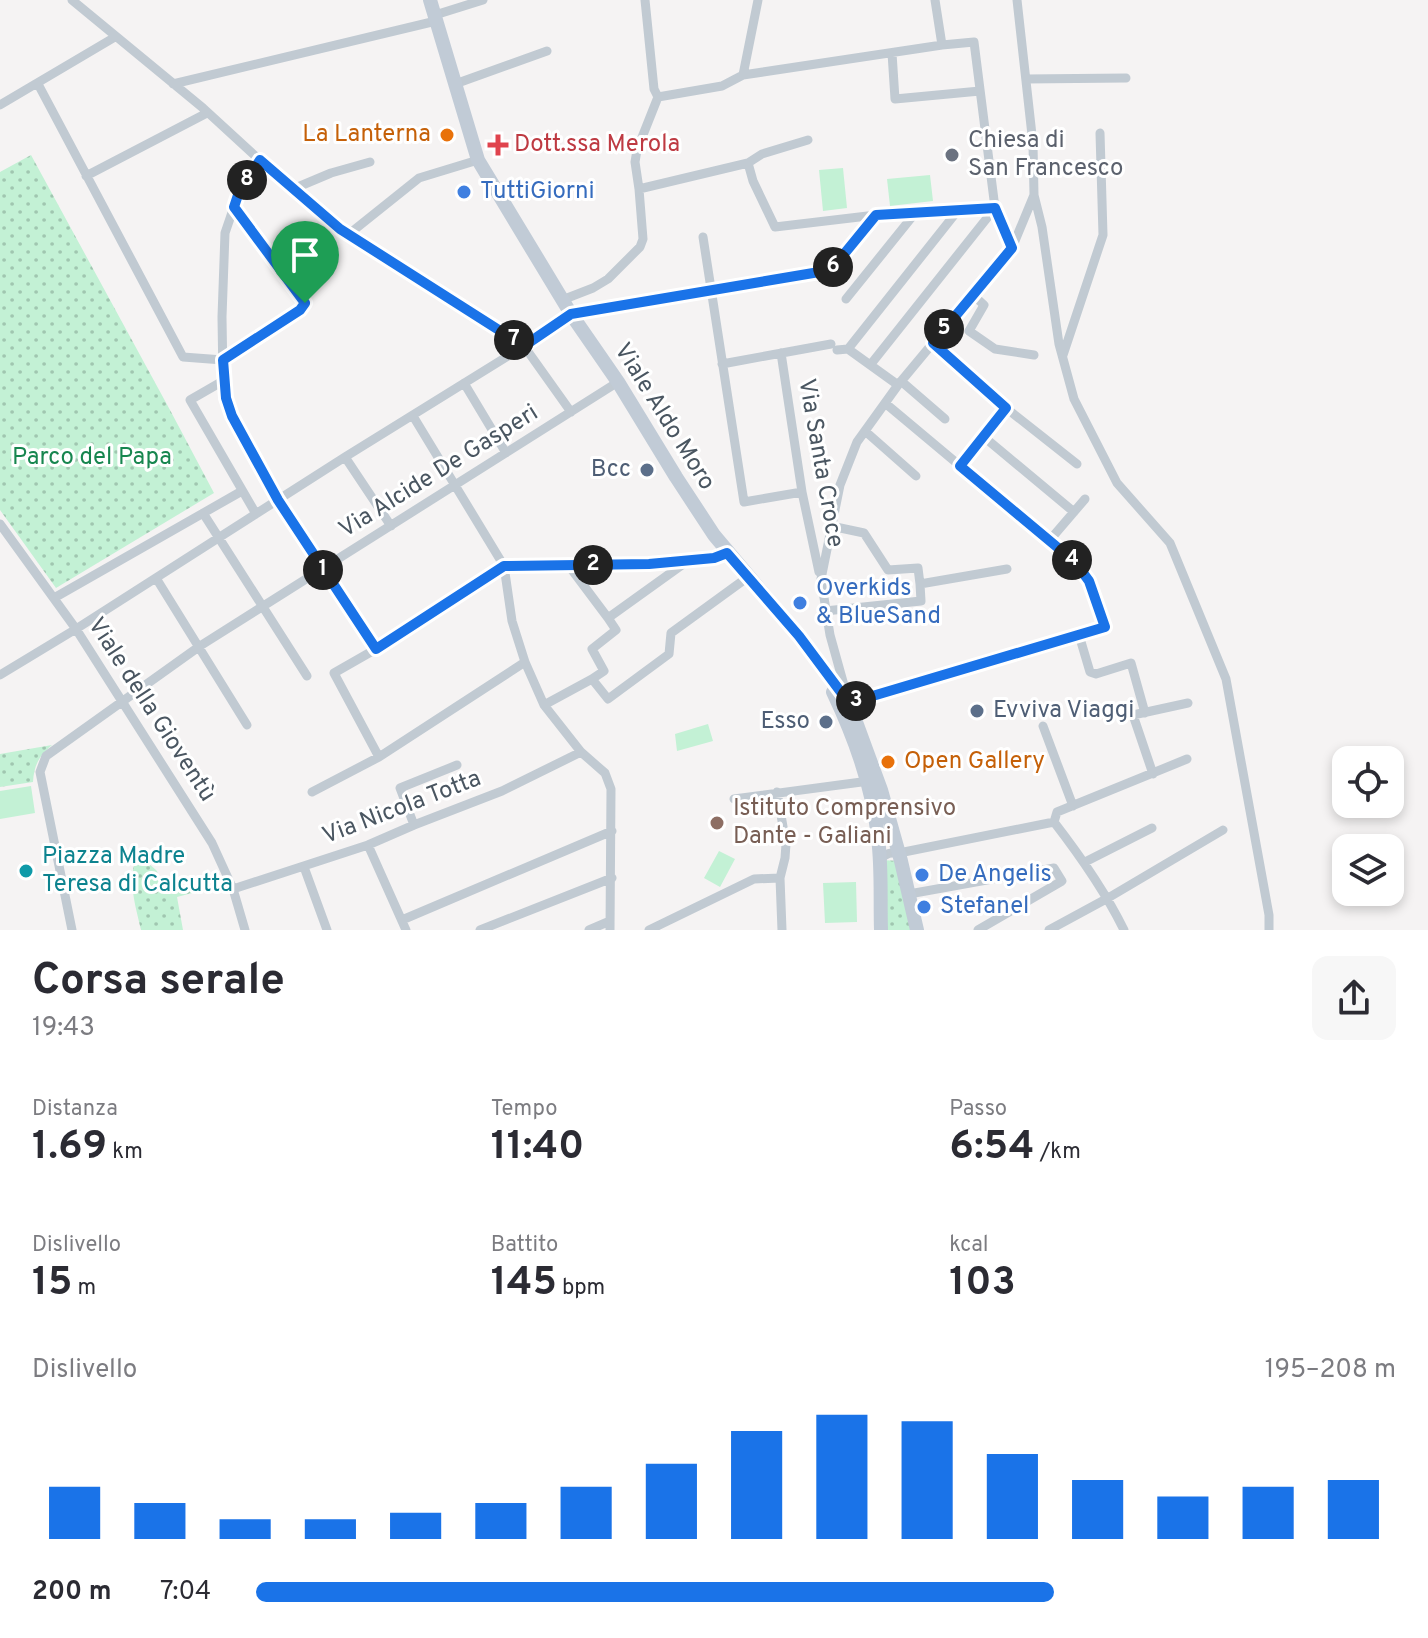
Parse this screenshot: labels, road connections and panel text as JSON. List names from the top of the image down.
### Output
{
  "streets": {
    "main road": ["Viale Aldo Moro"],
    "street": [
      "Via Santa Croce",
      "Via Alcide De Gasperi",
      "Viale della Gioventù",
      "Via Nicola Totta"
    ]
  },
  "crossings": [
    ["Viale Aldo Moro", "Via Alcide De Gasperi"],
    ["Via Alcide De Gasperi", "Viale della Gioventù"],
    ["Viale della Gioventù", "Via Nicola Totta"]
  ],
  "parks": ["Parco del Papa"],
  "places": {
    "other": [
      "La Lanterna",
      "Chiesa di San Francesco",
      "TuttiGiorni",
      "Bcc",
      "Overkids & BlueSand",
      "Evviva Viaggi",
      "Esso",
      "Open Gallery",
      "Istituto Comprensivo Dante - Galiani",
      "Piazza Madre Teresa di Calcutta",
      "De Angelis",
      "Stefanel"
    ],
    "health": ["Dott.ssa Merola"]
  },
  "page": {
    "pins": [
      "8",
      "6",
      "5",
      "7",
      "4",
      "2",
      "1",
      "3"
    ],
    "heading": ["Corsa serale", "19:43"],
    "stats": [
      ["Distanza", "1.69 km"],
      ["Tempo", "11:40"],
      ["Passo", "6:54 /km"],
      ["Dislivello", "15 m"],
      ["Battito", "145 bpm"],
      ["kcal", "103"]
    ],
    "chart": ["Dislivello", "195–208 m"],
    "list": [
      {
        "name": "200 m",
        "note": "7:04"
      }
    ]
  }
}
